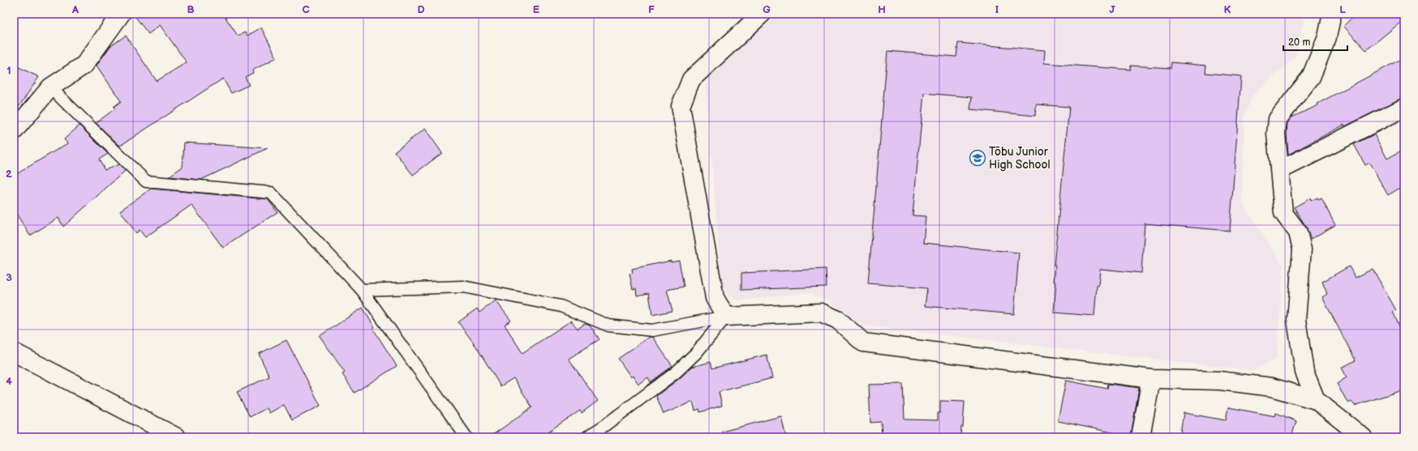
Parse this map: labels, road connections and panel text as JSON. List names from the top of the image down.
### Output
{
  "places": {
    "school or university": ["Tōbu Junior High School"]
  },
  "scale_bar": "20 m",
  "grid": {
    "columns": [
      "A",
      "B",
      "C",
      "D",
      "E",
      "F",
      "G",
      "H",
      "I",
      "J",
      "K",
      "L"
    ],
    "rows": [
      "1",
      "2",
      "3",
      "4"
    ]
  }
}
